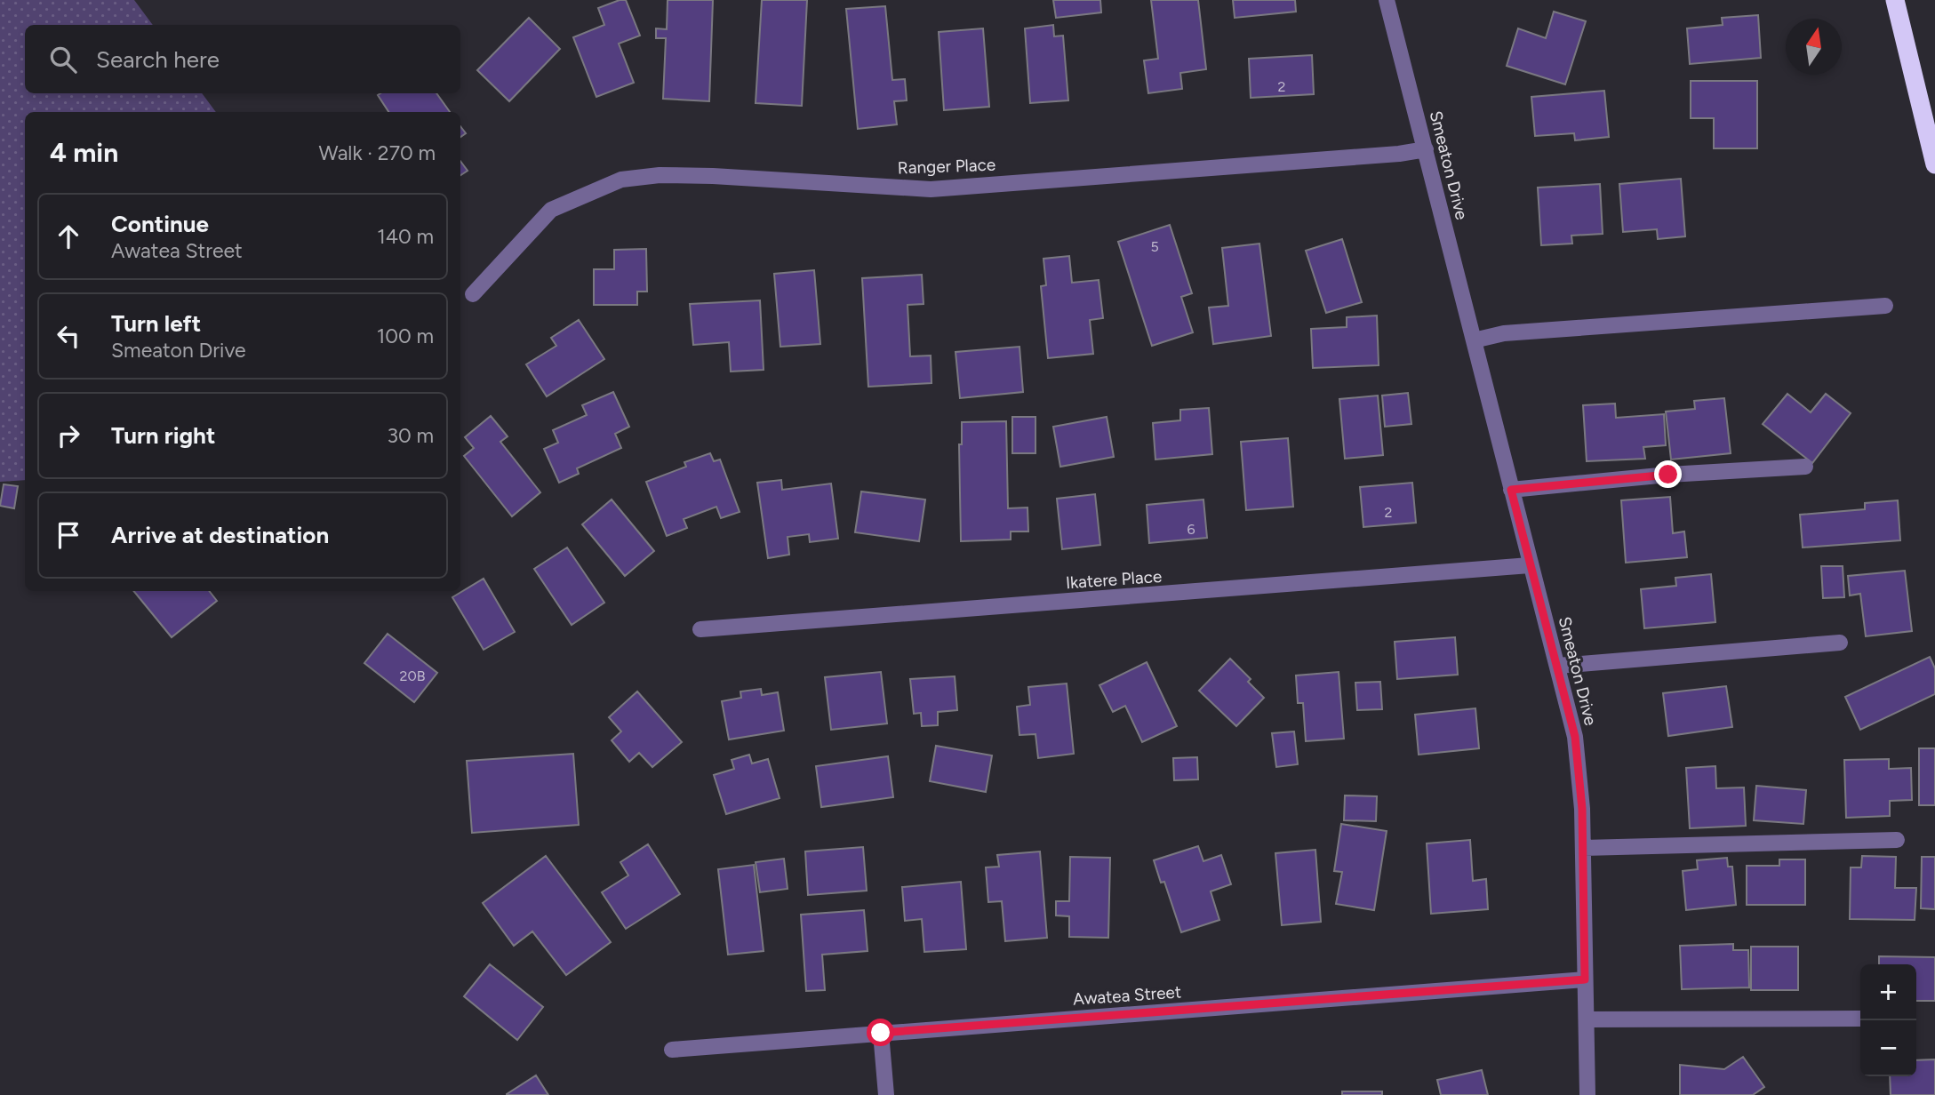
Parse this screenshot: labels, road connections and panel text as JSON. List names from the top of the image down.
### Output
{
  "streets": {
    "street": [
      "Smeaton Drive",
      "Ranger Place",
      "Ikatere Place",
      "Awatea Street"
    ]
  },
  "crossings": [
    ["Smeaton Drive", "Ranger Place"],
    ["Smeaton Drive", "Ikatere Place"],
    ["Smeaton Drive", "Awatea Street"]
  ],
  "house_numbers": [
    "2",
    "5",
    "2",
    "6",
    "20B"
  ],
  "north": "top",
  "page": {
    "search": "Search here",
    "heading": ["4 min", "Walk · 270 m"],
    "list": [
      ["Continue", "Awatea Street", "140 m"],
      ["Turn left", "Smeaton Drive", "100 m"],
      ["Turn right", "30 m"],
      "Arrive at destination"
    ],
    "map_buttons": ["+", "−"]
  }
}
